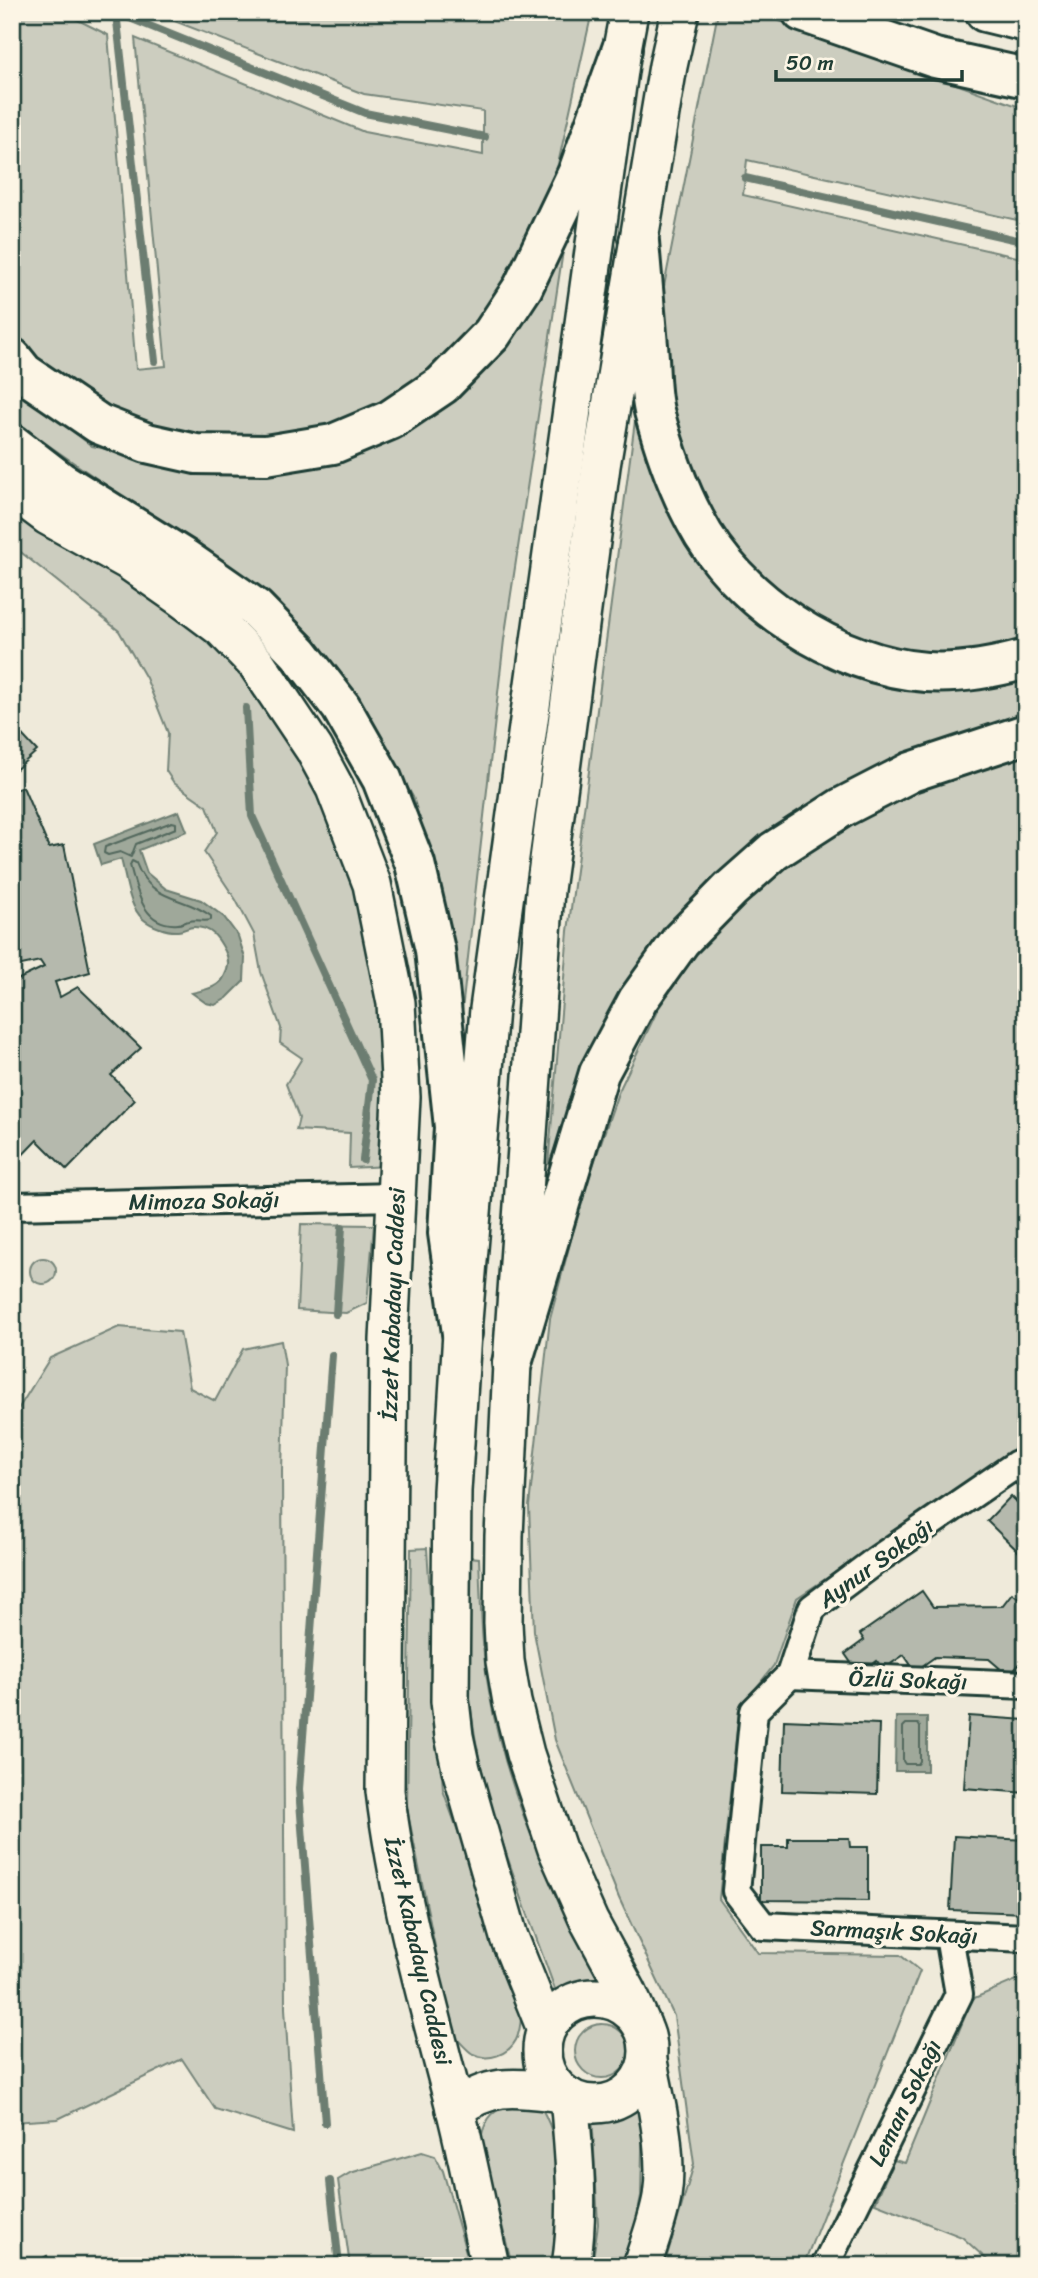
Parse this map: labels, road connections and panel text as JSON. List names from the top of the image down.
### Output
{
  "streets": {
    "main road": ["İzzet Kabadayı Caddesi"],
    "street": [
      "Mimoza Sokağı",
      "Aynur Sokağı",
      "Özlü Sokağı",
      "Sarmaşık Sokağı",
      "Leman Sokağı"
    ]
  },
  "crossings": [
    ["Mimoza Sokağı", "İzzet Kabadayı Caddesi"],
    ["Aynur Sokağı", "Özlü Sokağı"],
    ["Aynur Sokağı", "Sarmaşık Sokağı"],
    ["Sarmaşık Sokağı", "Leman Sokağı"]
  ],
  "scale_bar": "50 m"
}
